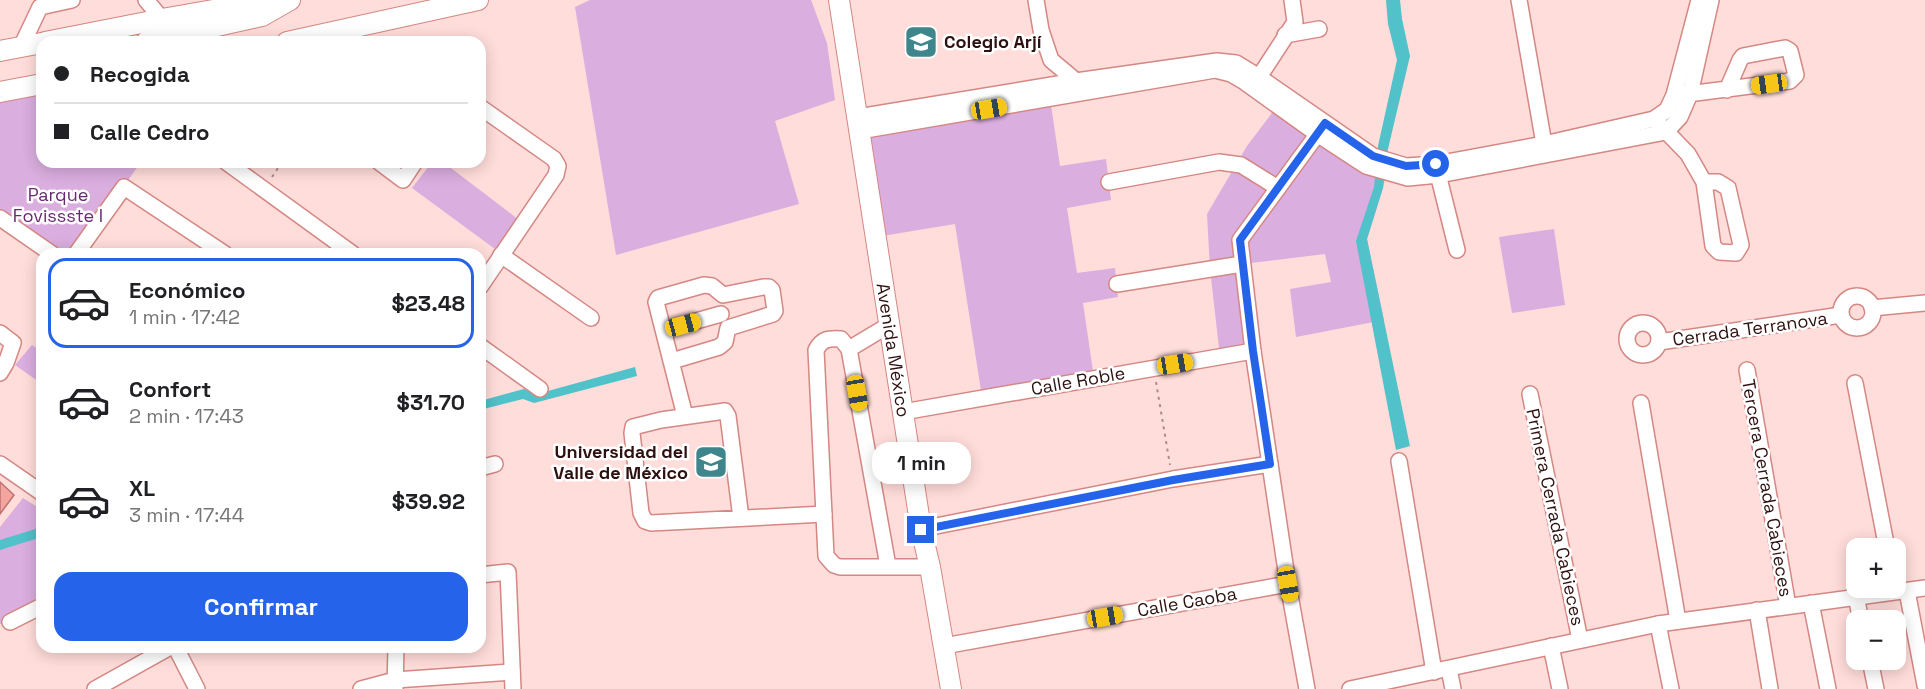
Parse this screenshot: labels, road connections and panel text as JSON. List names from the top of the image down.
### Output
{
  "streets": {
    "main road": ["Avenida México"],
    "street": [
      "Cerrada Terranova",
      "Calle Roble",
      "Tercera Cerrada Cabieces",
      "Primera Cerrada Cabieces",
      "Calle Caoba"
    ]
  },
  "crossings": [
    ["Avenida México", "Calle Roble"],
    ["Avenida México", "Calle Caoba"]
  ],
  "parks": ["Parque Fovissste I"],
  "places": {
    "school or university": ["Colegio Arjí", "Universidad del Valle de México"]
  },
  "page": {
    "banner": ["Recogida", "Calle Cedro"],
    "list": [
      {
        "name": "Económico",
        "note": "1 min · 17:42",
        "value": "$23.48"
      },
      {
        "name": "Confort",
        "note": "2 min · 17:43",
        "value": "$31.70"
      },
      {
        "name": "XL",
        "note": "3 min · 17:44",
        "value": "$39.92"
      }
    ],
    "bubble": "1 min",
    "map_buttons": ["+", "−"],
    "buttons": "Confirmar"
  }
}
